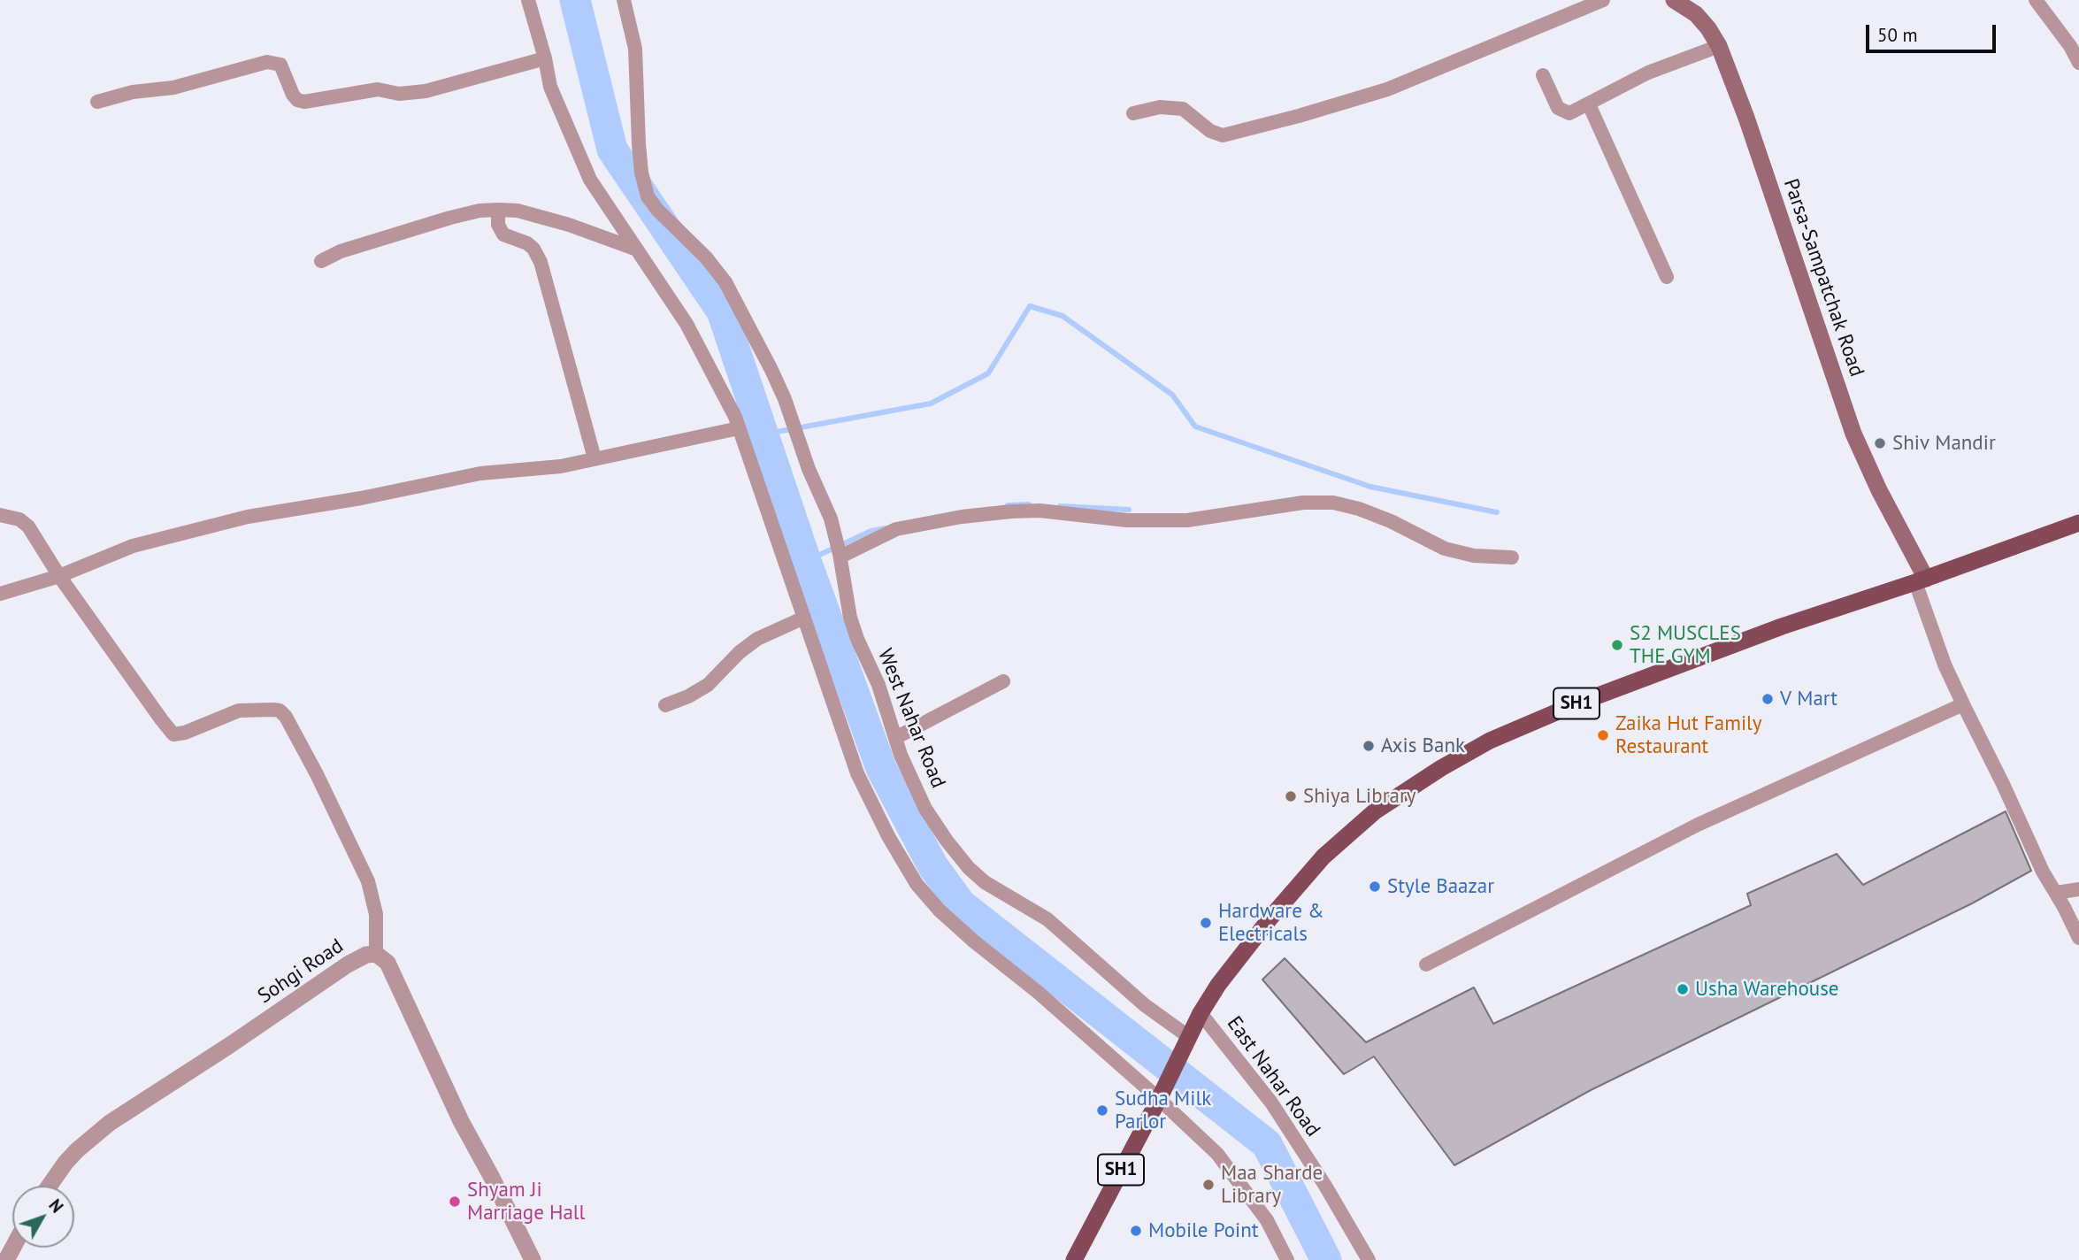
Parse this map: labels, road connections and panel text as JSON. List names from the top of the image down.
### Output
{
  "streets": {
    "main road": ["Parsa-Sampatchak Road", "SH1"],
    "street": ["West Nahar Road", "Sohgi Road", "East Nahar Road"]
  },
  "crossings": [
    ["Parsa-Sampatchak Road", "SH1"],
    ["SH1", "West Nahar Road"],
    ["SH1", "East Nahar Road"]
  ],
  "places": [
    "Shiv Mandir",
    "S2 MUSCLES THE GYM",
    "V Mart",
    "Zaika Hut Family Restaurant",
    "Axis Bank",
    "Shiya Library",
    "Style Baazar",
    "Hardware & Electricals",
    "Usha Warehouse",
    "Sudha Milk Parlor",
    "Maa Sharde Library",
    "Shyam Ji Marriage Hall",
    "Mobile Point"
  ],
  "scale_bar": "50 m",
  "north": "top right"
}
